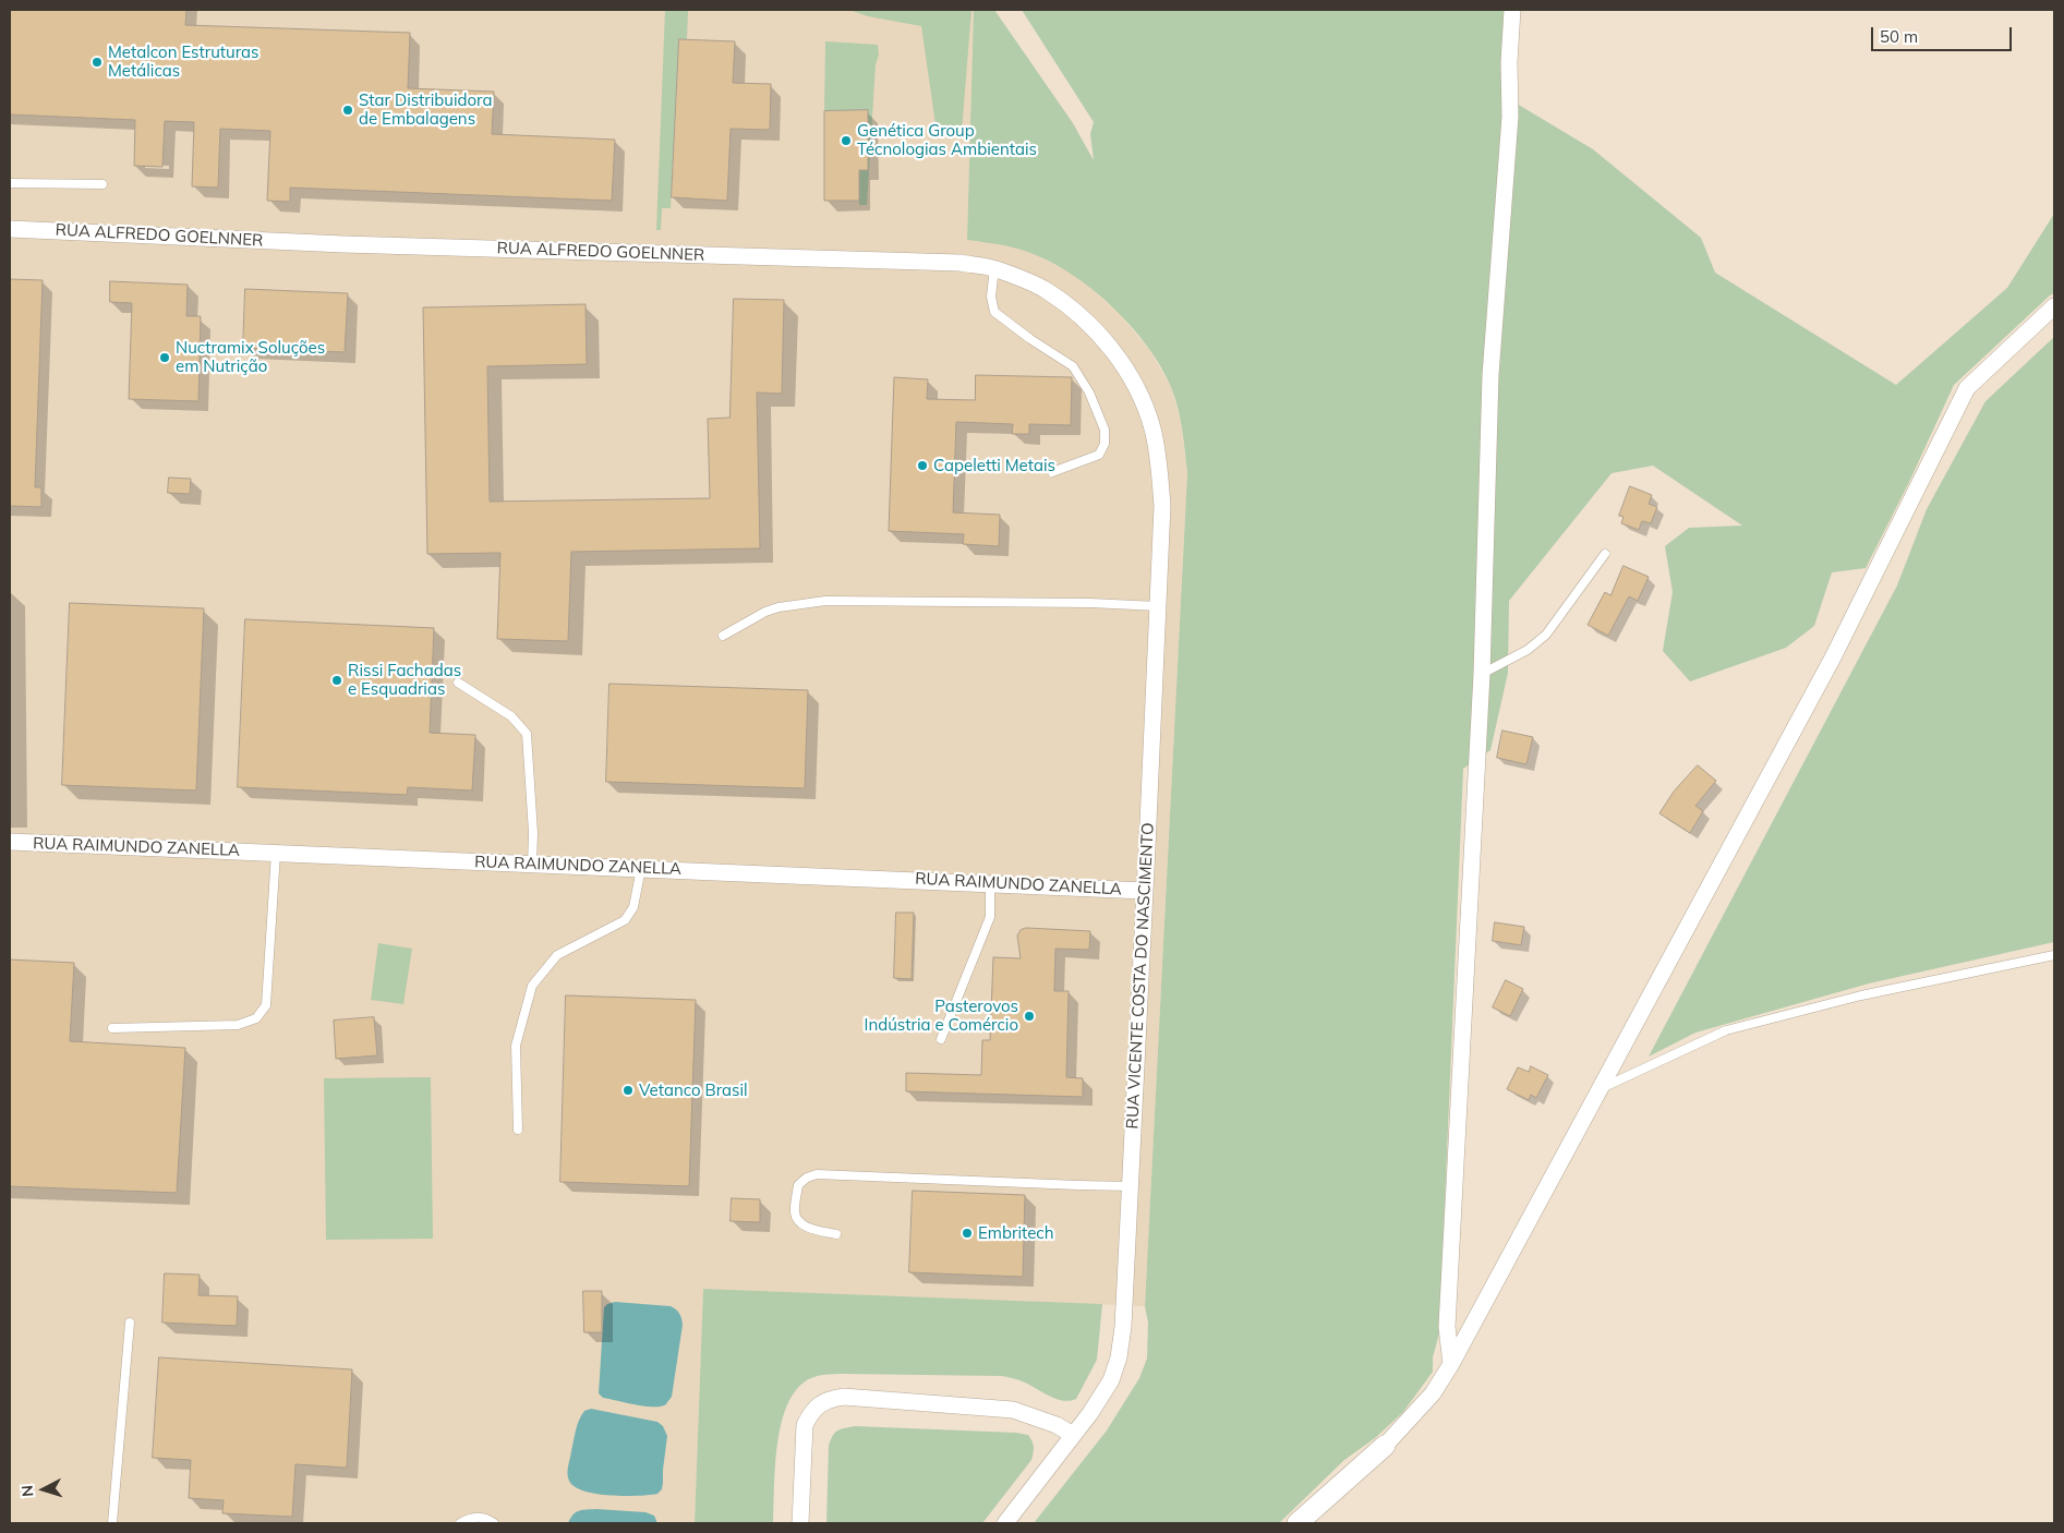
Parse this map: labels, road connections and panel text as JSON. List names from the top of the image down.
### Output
{
  "streets": {
    "street": ["RUA ALFREDO GOELNNER", "RUA RAIMUNDO ZANELLA", "RUA VICENTE COSTA DO NASCIMENTO"]
  },
  "crossings": [
    ["RUA ALFREDO GOELNNER", "RUA VICENTE COSTA DO NASCIMENTO"],
    ["RUA RAIMUNDO ZANELLA", "RUA VICENTE COSTA DO NASCIMENTO"]
  ],
  "places": [
    "Metalcon Estruturas Metálicas",
    "Star Distribuidora de Embalagens",
    "Genética Group Técnologias Ambientais",
    "Nuctramix Soluções em Nutrição",
    "Capeletti Metais",
    "Rissi Fachadas e Esquadrias",
    "Pasterovos Indústria e Comércio",
    "Vetanco Brasil",
    "Embritech"
  ],
  "scale_bar": "50 m",
  "north": "left"
}
